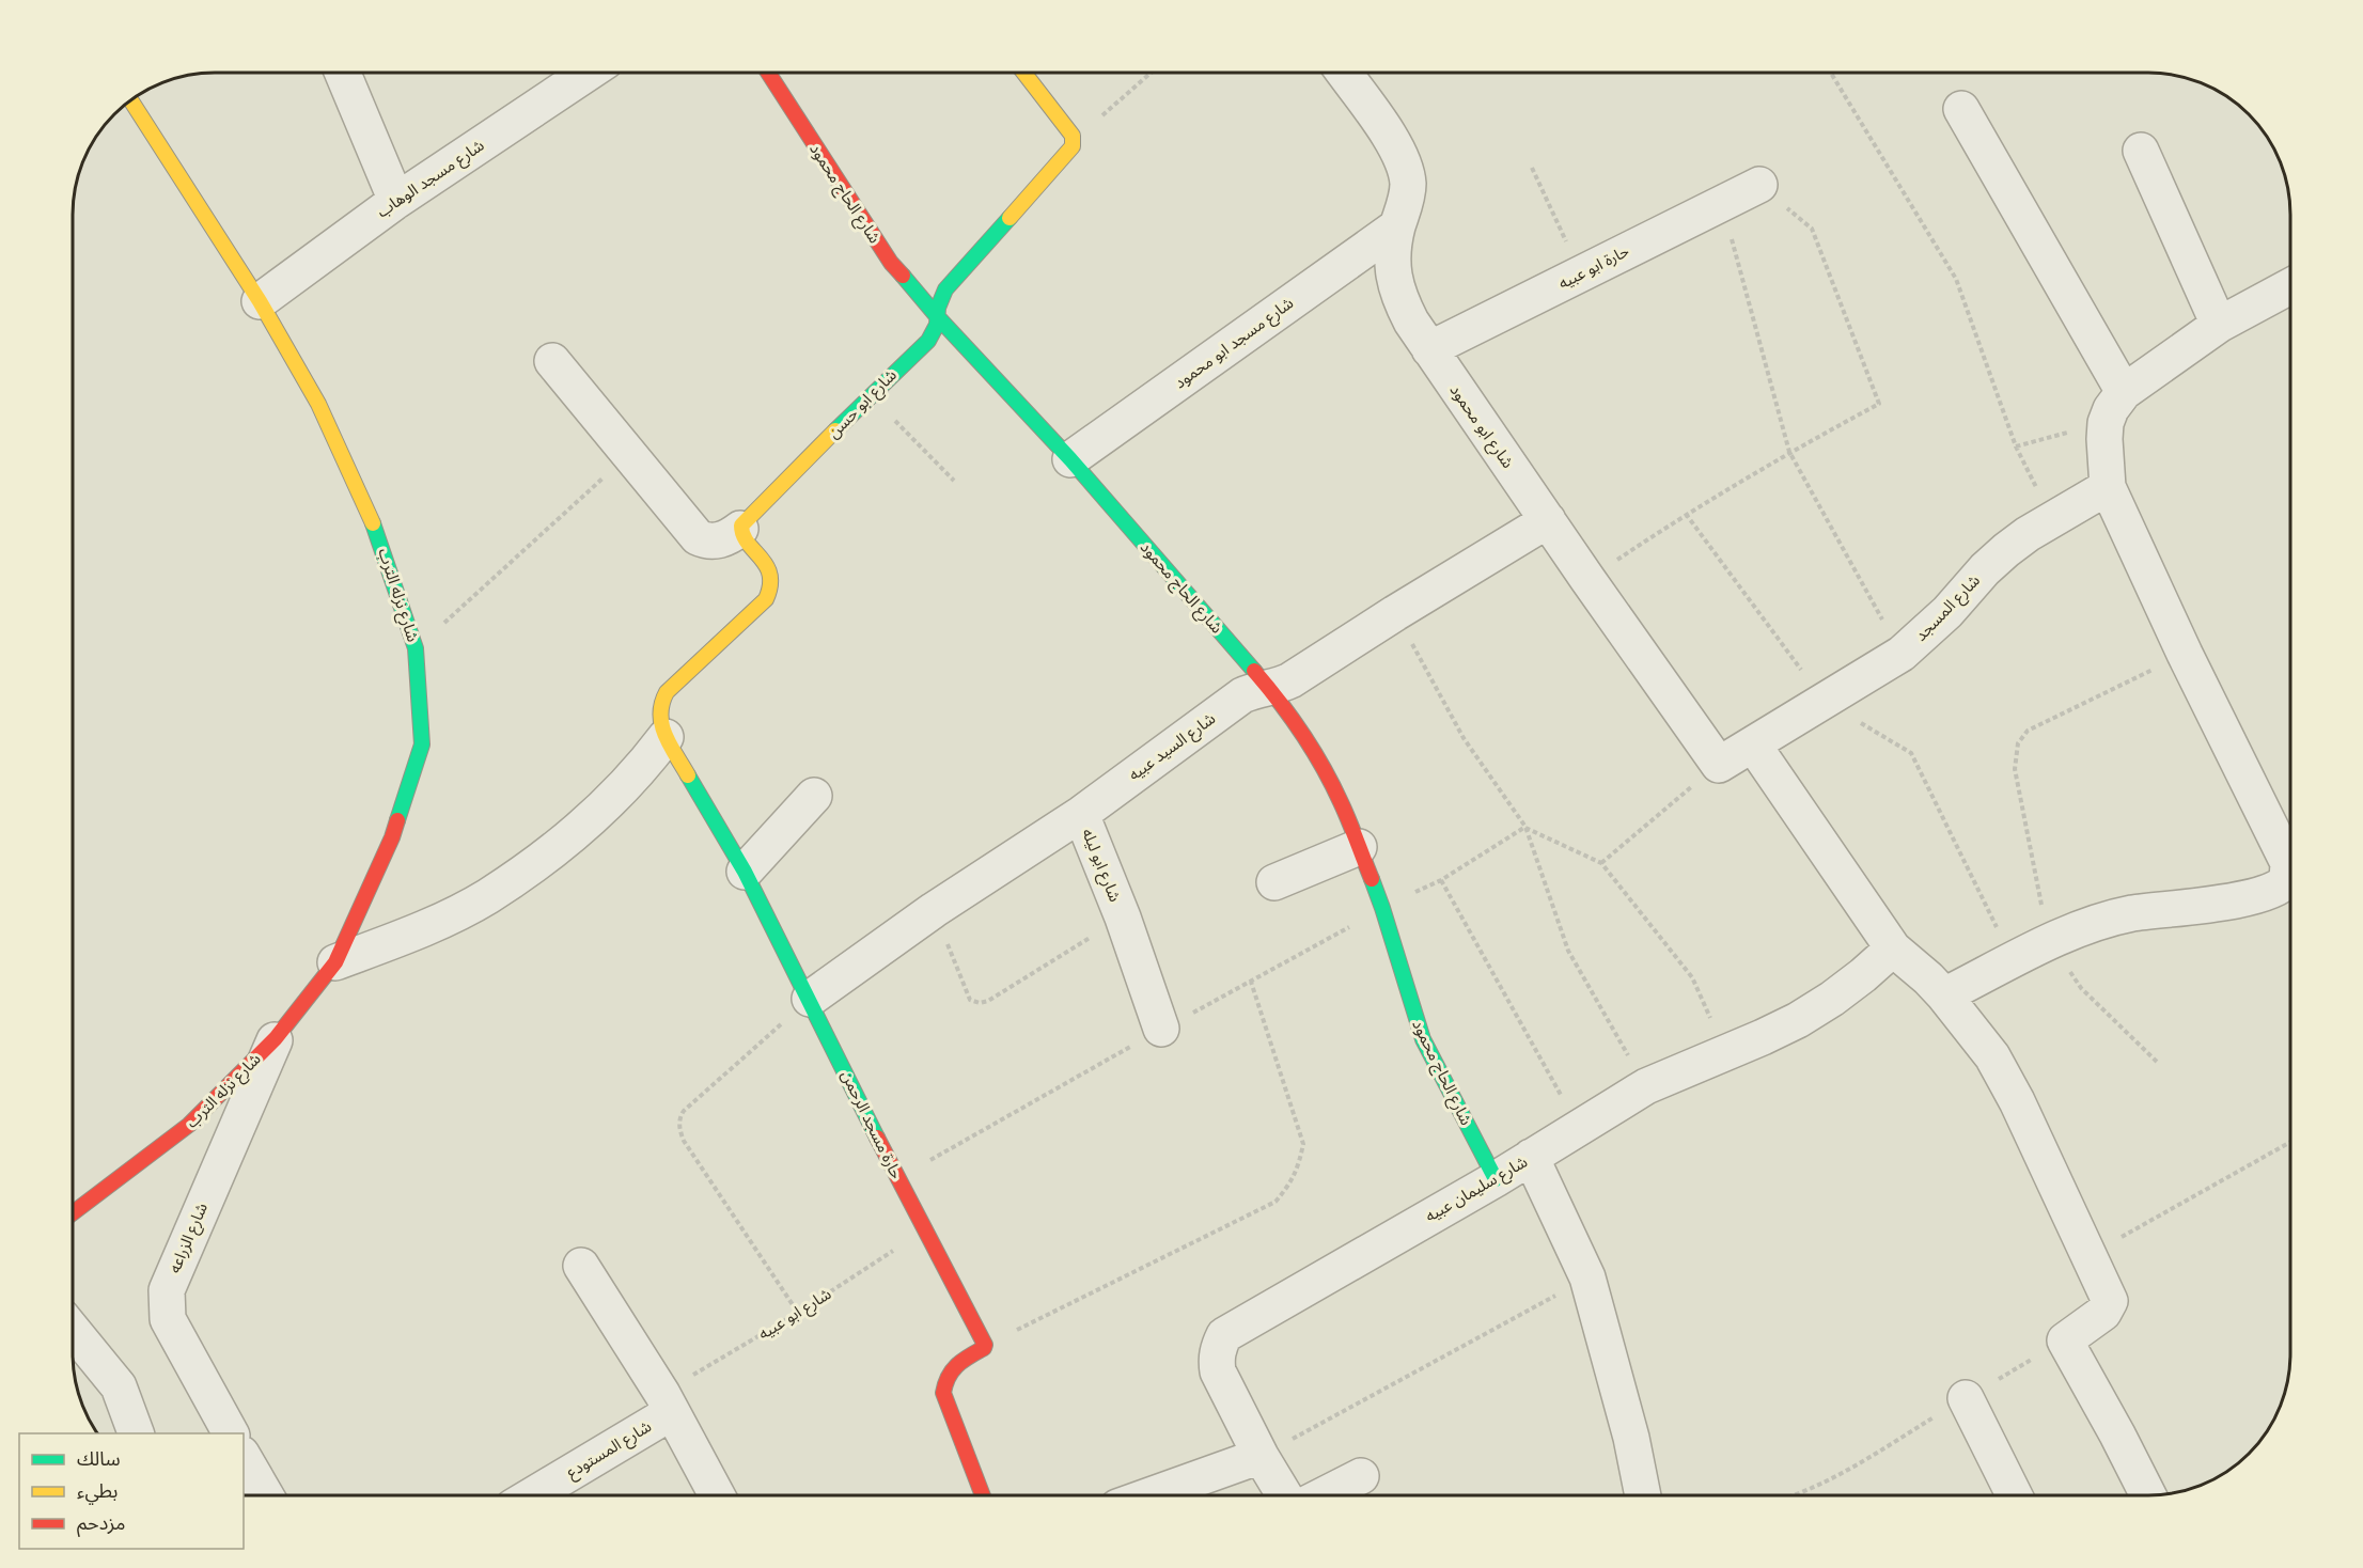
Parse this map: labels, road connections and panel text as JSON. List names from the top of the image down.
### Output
{
  "streets": {
    "street": [
      "شارع مسجد الوهاب",
      "شارع الحاج محمود",
      "حارة ابو عبيه",
      "شارع مسجد ابو محمود",
      "شارع ابو حسن",
      "شارع ابو محمود",
      "شارع نزله الترب",
      "شارع المسجد",
      "شارع السيد عبيه",
      "شارع ابو ليله",
      "حارة مسجد الرحمن",
      "شارع سليمان عبيه",
      "شارع الزراعه",
      "شارع المستودع"
    ],
    "path": ["شارع ابو عبيه"]
  },
  "crossings": [
    ["شارع مسجد الوهاب", "شارع نزله الترب"],
    ["شارع الحاج محمود", "شارع مسجد ابو محمود"],
    ["شارع الحاج محمود", "شارع ابو حسن"],
    ["شارع الحاج محمود", "شارع السيد عبيه"],
    ["شارع الحاج محمود", "شارع سليمان عبيه"],
    ["حارة ابو عبيه", "شارع ابو محمود"],
    ["شارع مسجد ابو محمود", "شارع ابو محمود"],
    ["شارع ابو محمود", "شارع المسجد"],
    ["شارع ابو محمود", "شارع السيد عبيه"],
    ["شارع نزله الترب", "شارع الزراعه"],
    ["شارع السيد عبيه", "شارع ابو ليله"],
    ["شارع السيد عبيه", "حارة مسجد الرحمن"],
    ["حارة مسجد الرحمن", "شارع ابو عبيه"],
    ["شارع ابو عبيه", "شارع المستودع"]
  ],
  "legend": ["سالك", "بطيء", "مزدحم"]
}
